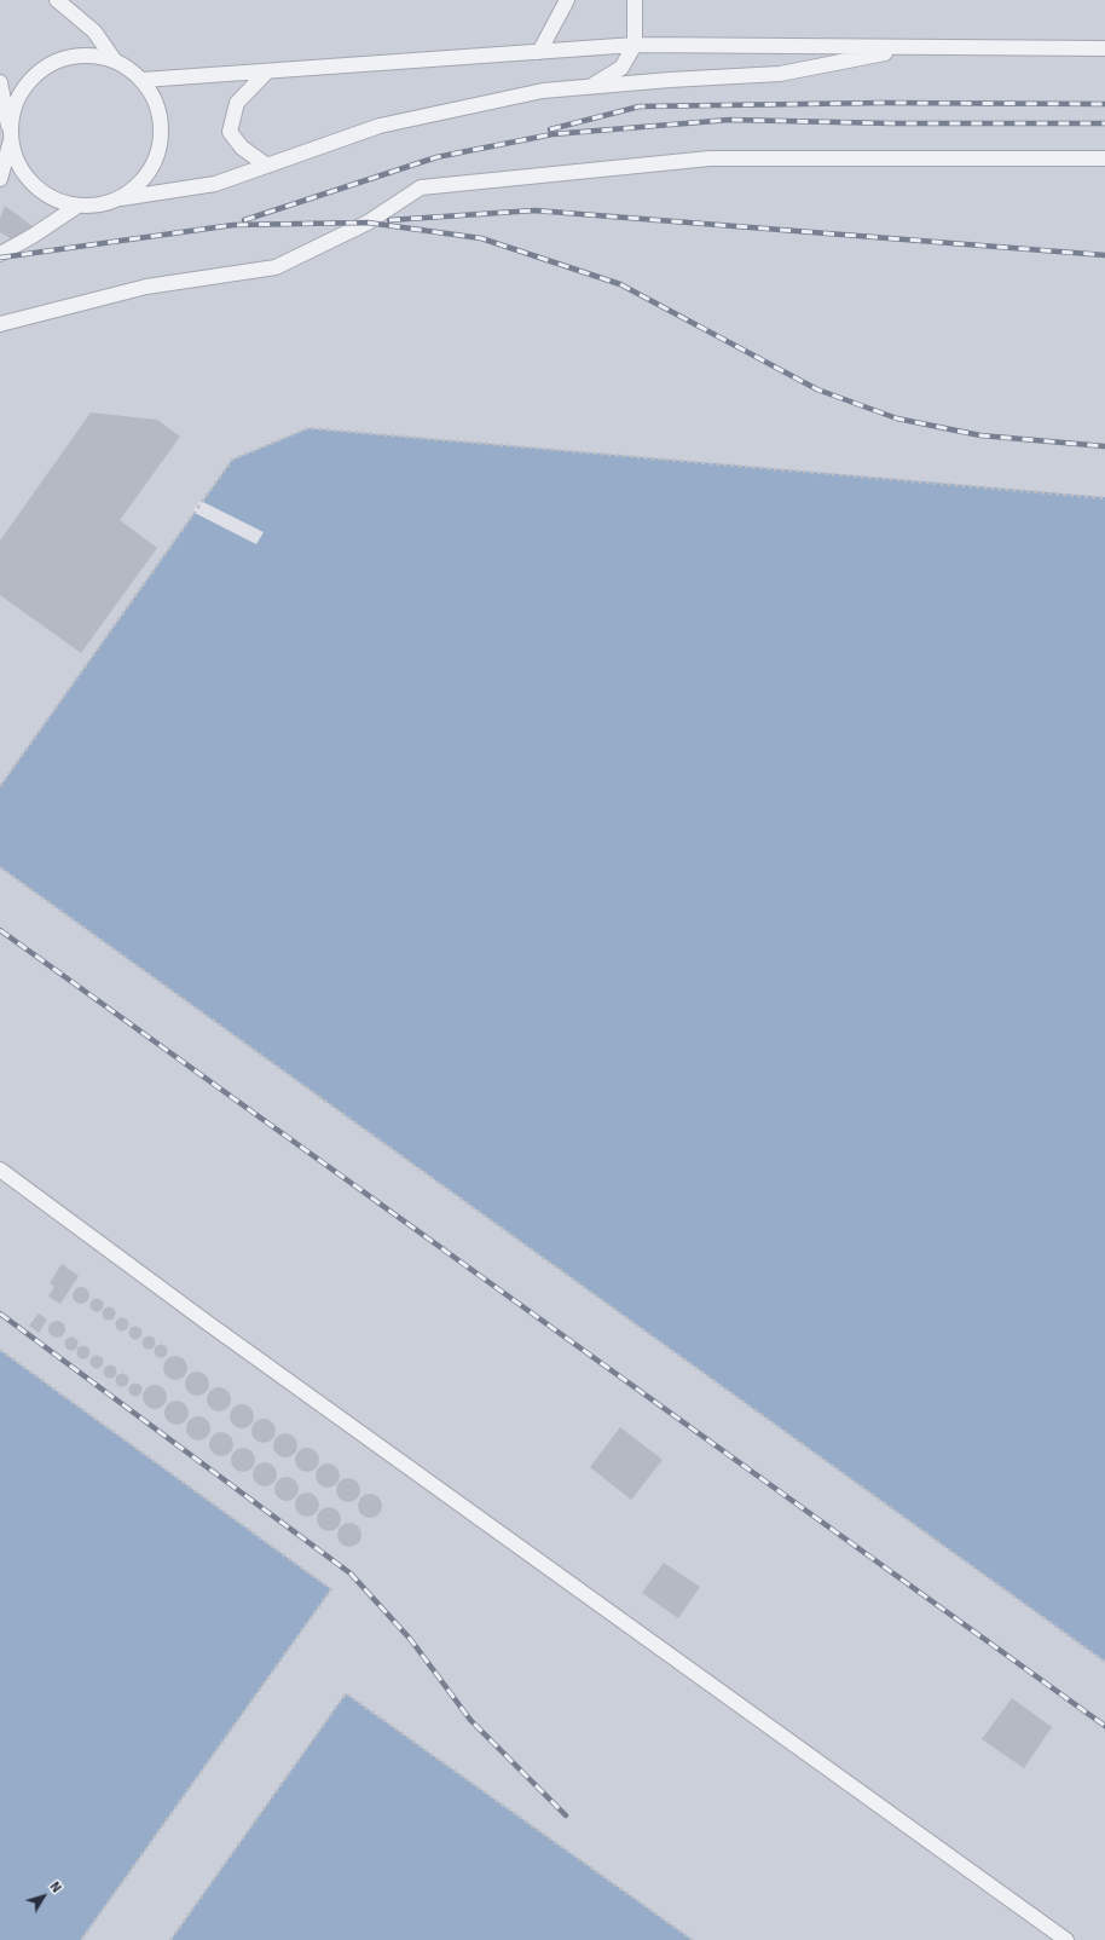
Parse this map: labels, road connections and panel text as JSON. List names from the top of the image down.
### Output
{
  "north": "top right"
}
